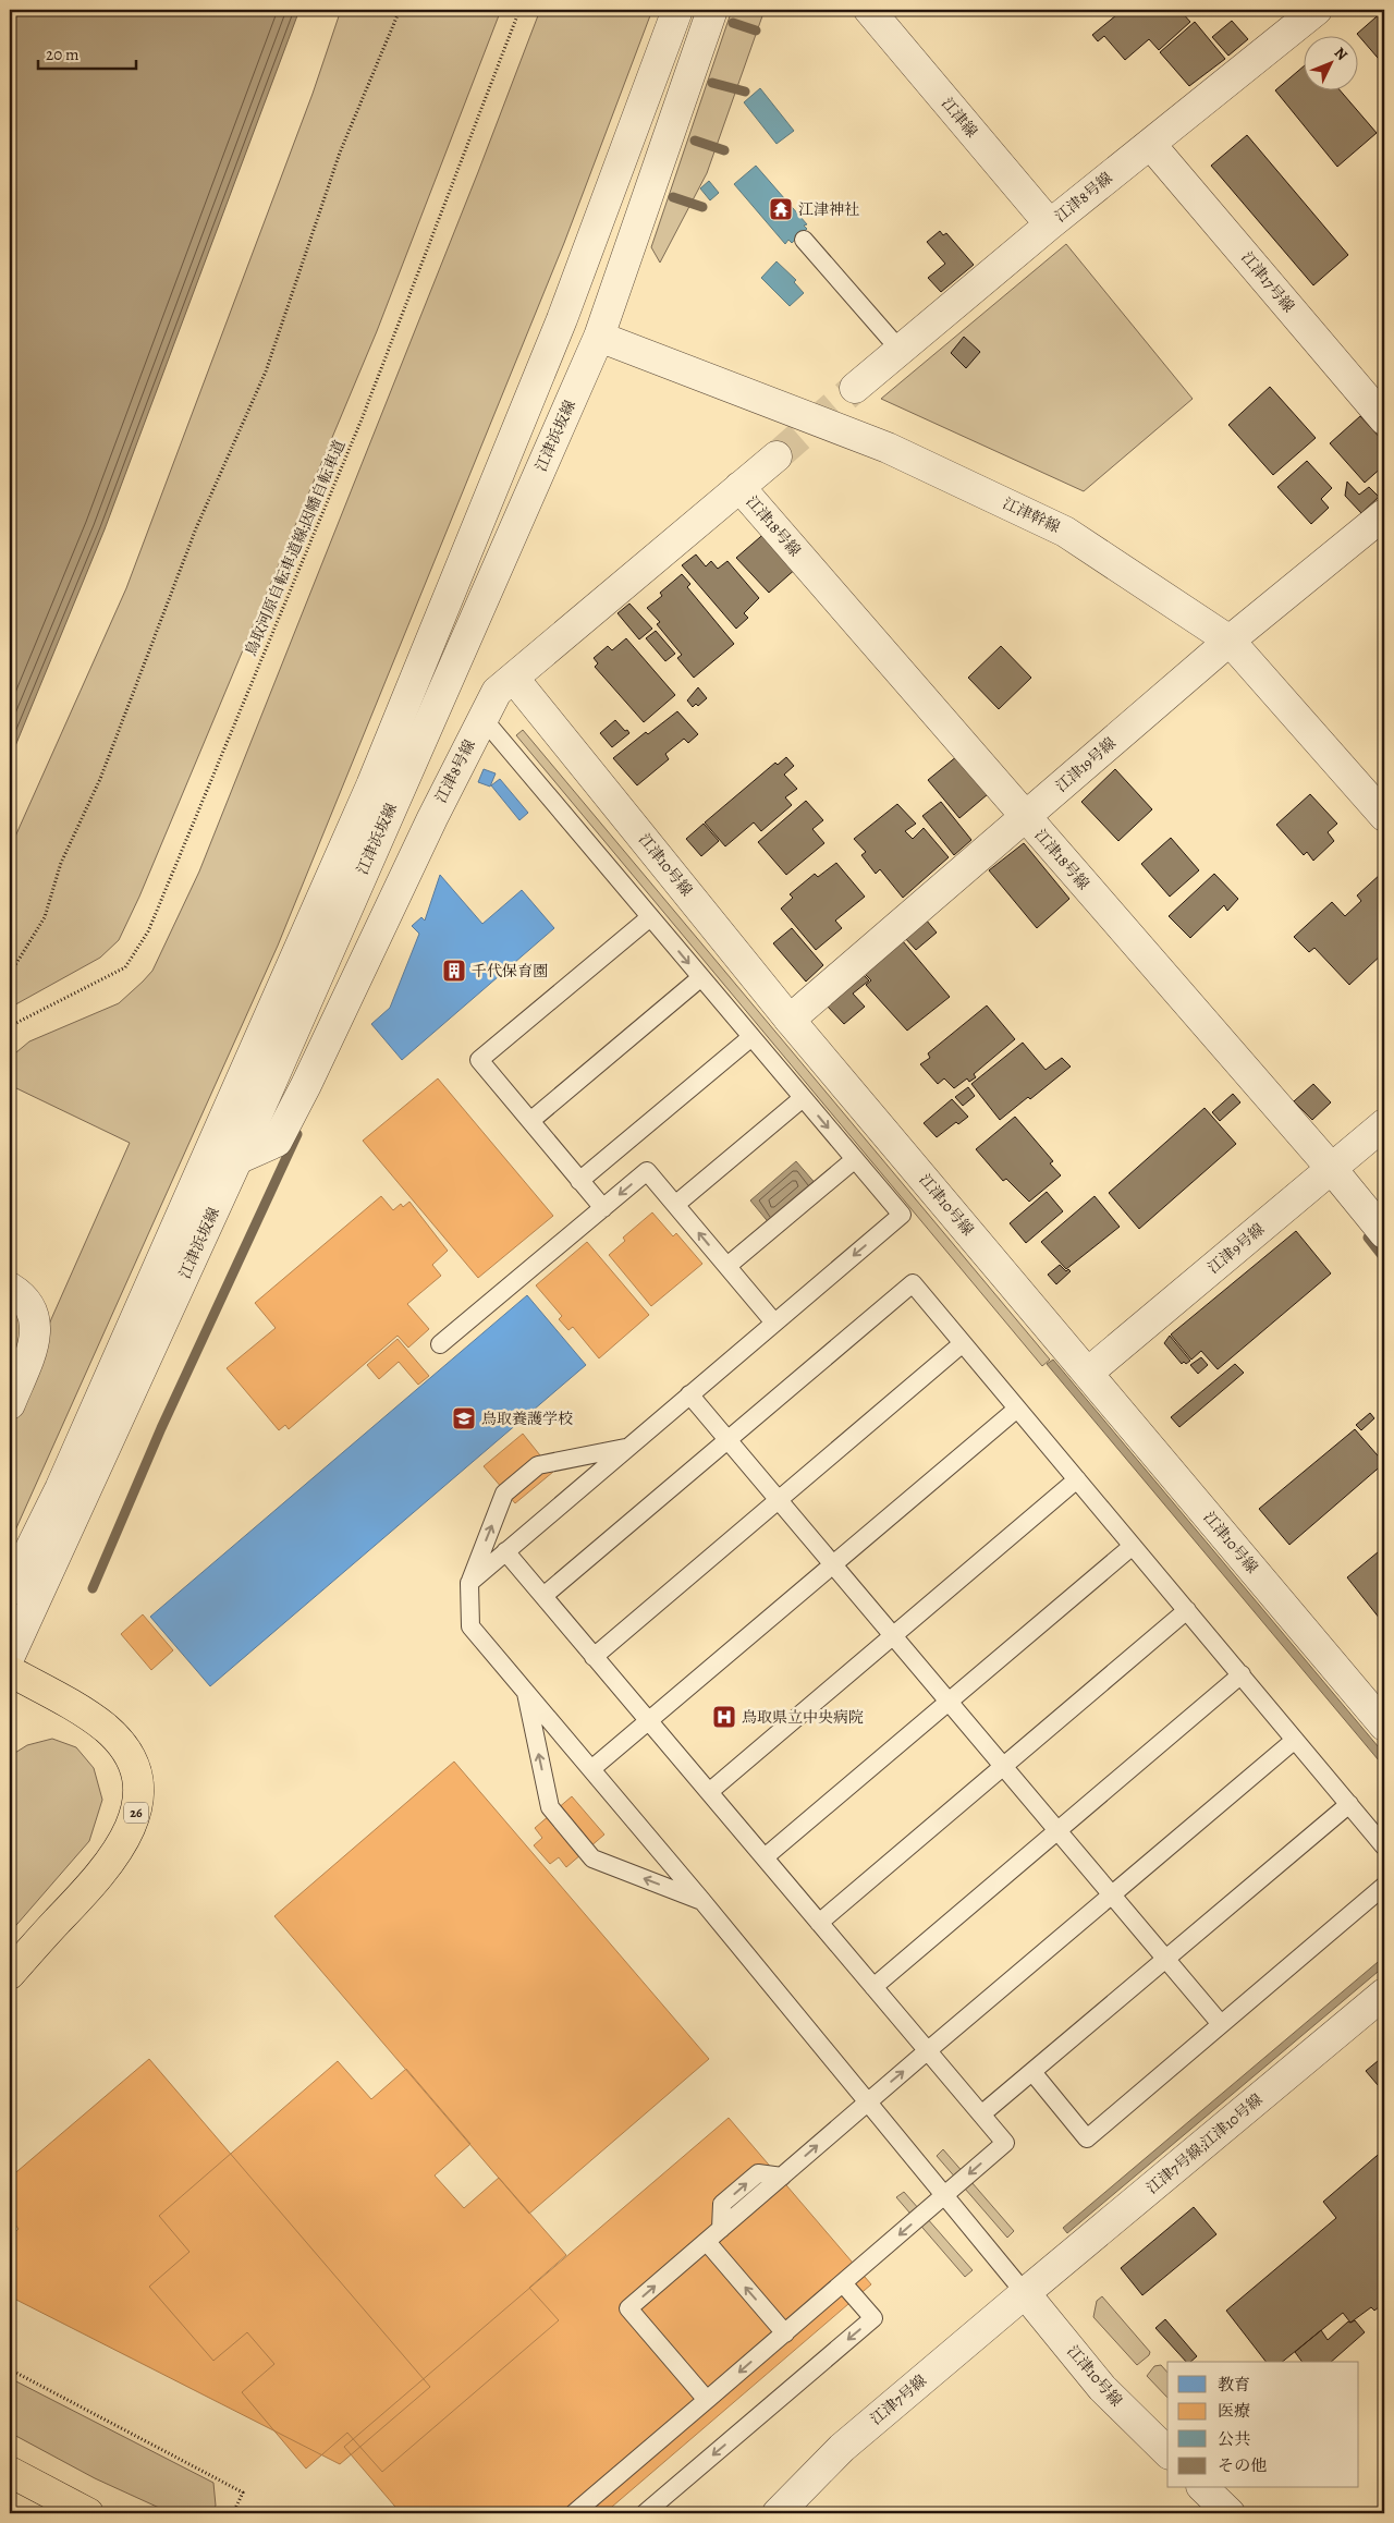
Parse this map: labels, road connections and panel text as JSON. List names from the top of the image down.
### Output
{
  "streets": {
    "main road": ["26"],
    "street": [
      "江津線",
      "江津8号線",
      "江津17号線",
      "江津浜坂線",
      "江津幹線",
      "江津18号線",
      "江津19号線",
      "江津10号線",
      "江津9号線",
      "江津7号線;江津10号線",
      "江津7号線"
    ],
    "path": ["鳥取河原自転車道線;因幡自転車道"]
  },
  "crossings": [
    ["江津線", "江津8号線"],
    ["江津8号線", "江津17号線"],
    ["江津8号線", "江津浜坂線"],
    ["江津8号線", "江津18号線"],
    ["江津8号線", "江津10号線"],
    ["江津浜坂線", "江津幹線"],
    ["江津幹線", "江津19号線"],
    ["江津18号線", "江津19号線"],
    ["江津18号線", "江津9号線"],
    ["江津19号線", "江津10号線"],
    ["江津10号線", "江津9号線"],
    ["江津10号線", "江津7号線;江津10号線"],
    ["江津10号線", "江津7号線"],
    ["江津7号線;江津10号線", "江津7号線"]
  ],
  "places": {
    "temple": ["江津神社"],
    "building": ["千代保育園"],
    "school or university": ["鳥取養護学校"],
    "hospital": ["鳥取県立中央病院"]
  },
  "legend": [
    "教育",
    "医療",
    "公共",
    "その他"
  ],
  "scale_bar": "20 m",
  "north": "top right"
}
